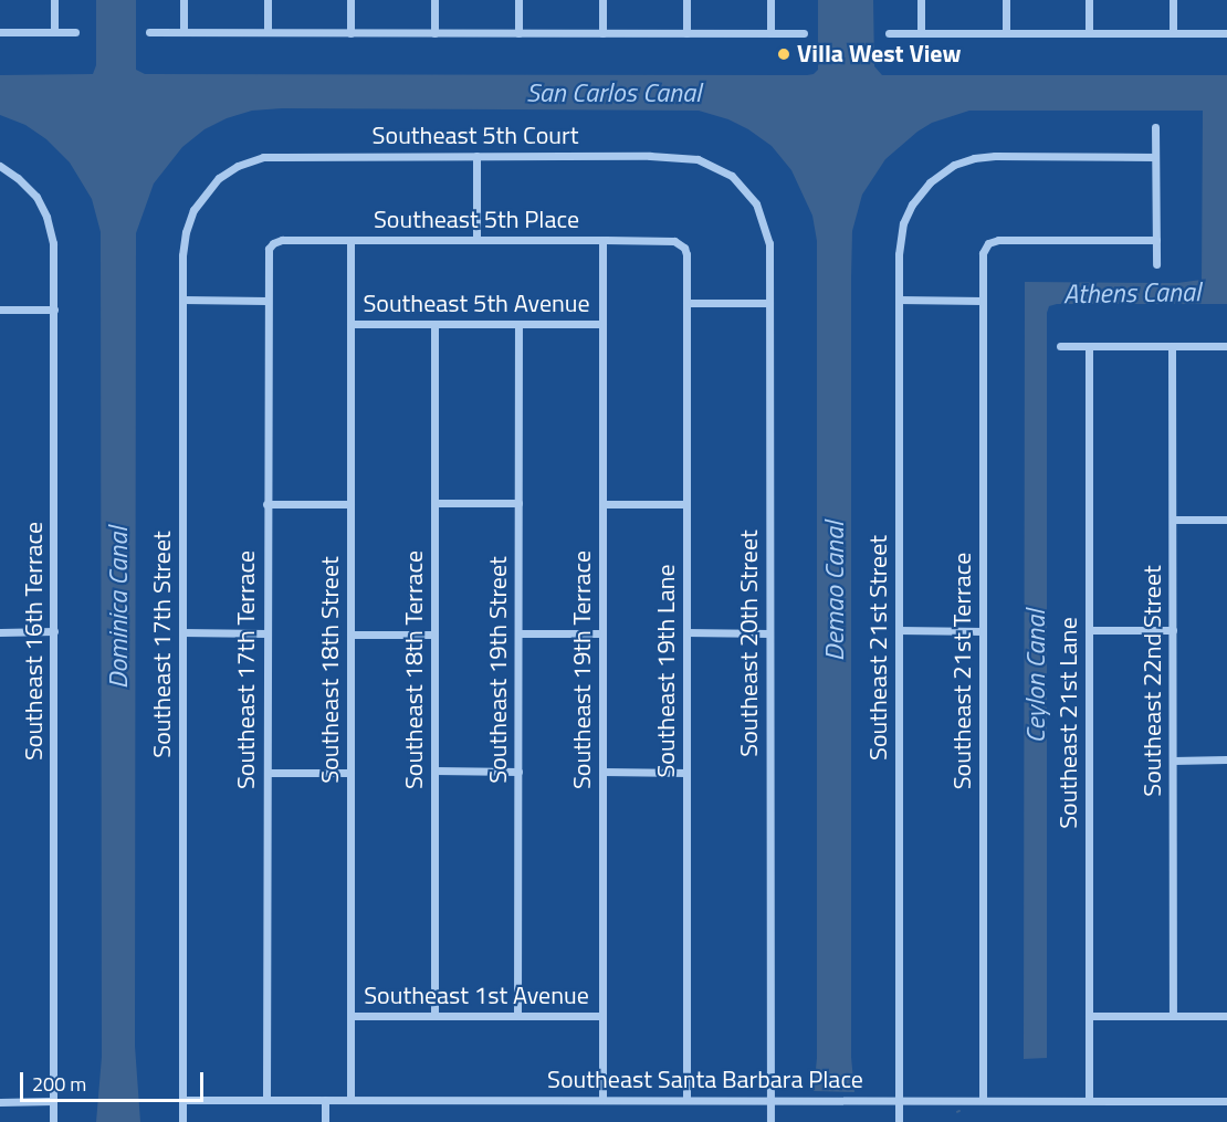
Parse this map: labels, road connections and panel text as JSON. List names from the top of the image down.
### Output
{
  "streets": {
    "street": [
      "Southeast 5th Court",
      "Southeast 5th Place",
      "Southeast 5th Avenue",
      "Southeast 16th Terrace",
      "Southeast 20th Street",
      "Southeast 17th Street",
      "Southeast 21st Street",
      "Southeast 17th Terrace",
      "Southeast 18th Street",
      "Southeast 18th Terrace",
      "Southeast 19th Street",
      "Southeast 19th Terrace",
      "Southeast 19th Lane",
      "Southeast 21st Terrace",
      "Southeast 22nd Street",
      "Southeast 21st Lane",
      "Southeast 1st Avenue",
      "Southeast Santa Barbara Place"
    ]
  },
  "crossings": [
    ["Southeast 5th Court", "Southeast 20th Street"],
    ["Southeast 5th Court", "Southeast 17th Street"],
    ["Southeast 5th Place", "Southeast 17th Terrace"],
    ["Southeast 5th Place", "Southeast 18th Street"],
    ["Southeast 5th Place", "Southeast 19th Terrace"],
    ["Southeast 5th Place", "Southeast 19th Lane"],
    ["Southeast 5th Avenue", "Southeast 18th Street"],
    ["Southeast 5th Avenue", "Southeast 18th Terrace"],
    ["Southeast 5th Avenue", "Southeast 19th Street"],
    ["Southeast 5th Avenue", "Southeast 19th Terrace"],
    ["Southeast 20th Street", "Southeast Santa Barbara Place"],
    ["Southeast 17th Street", "Southeast Santa Barbara Place"],
    ["Southeast 21st Street", "Southeast Santa Barbara Place"],
    ["Southeast 17th Terrace", "Southeast Santa Barbara Place"],
    ["Southeast 18th Street", "Southeast 1st Avenue"],
    ["Southeast 18th Street", "Southeast Santa Barbara Place"],
    ["Southeast 18th Terrace", "Southeast 1st Avenue"],
    ["Southeast 19th Street", "Southeast 1st Avenue"],
    ["Southeast 19th Terrace", "Southeast 1st Avenue"],
    ["Southeast 19th Terrace", "Southeast Santa Barbara Place"],
    ["Southeast 19th Lane", "Southeast Santa Barbara Place"],
    ["Southeast 21st Terrace", "Southeast Santa Barbara Place"],
    ["Southeast 21st Lane", "Southeast Santa Barbara Place"]
  ],
  "water": [
    "San Carlos Canal",
    "Athens Canal",
    "Demao Canal",
    "Dominica Canal",
    "Ceylon Canal"
  ],
  "places": ["Villa West View"],
  "scale_bar": "200 m"
}
